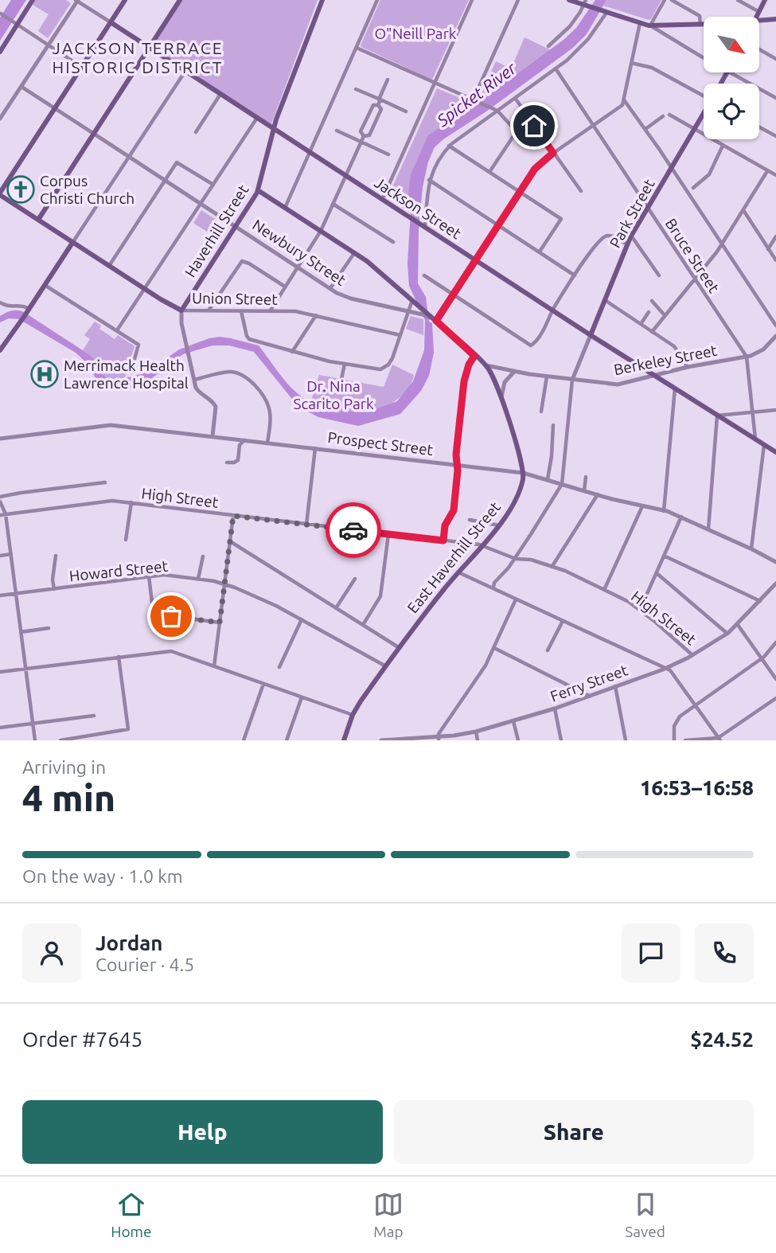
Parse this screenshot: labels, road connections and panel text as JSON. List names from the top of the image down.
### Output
{
  "streets": {
    "main road": [
      "Jackson Street",
      "Park Street",
      "Haverhill Street",
      "Union Street",
      "East Haverhill Street"
    ],
    "street": [
      "Newbury Street",
      "Bruce Street",
      "Berkeley Street",
      "Prospect Street",
      "High Street",
      "Howard Street",
      "Ferry Street"
    ]
  },
  "crossings": [
    ["Jackson Street", "Park Street"],
    ["Jackson Street", "Haverhill Street"],
    ["Jackson Street", "Bruce Street"],
    ["Jackson Street", "Berkeley Street"],
    ["Park Street", "Bruce Street"],
    ["Park Street", "Berkeley Street"],
    ["Haverhill Street", "Newbury Street"],
    ["Haverhill Street", "Union Street"],
    ["Bruce Street", "Berkeley Street"],
    ["Prospect Street", "East Haverhill Street"],
    ["High Street", "East Haverhill Street"],
    ["High Street", "Ferry Street"],
    ["East Haverhill Street", "Howard Street"]
  ],
  "districts": ["JACKSON TERRACE HISTORIC DISTRICT"],
  "water": ["Spicket River"],
  "parks": ["O\"Neill Park", "Dr. Nina Scarito Park"],
  "places": {
    "church": ["Corpus Christi Church"],
    "hospital": ["Merrimack Health Lawrence Hospital"]
  },
  "north": "bottom right",
  "page": {
    "heading": ["4 min", "Arriving in", "16:53–16:58"],
    "panel": [
      "Jordan",
      "Courier · 4.5",
      "Order #7645",
      "$24.52"
    ],
    "bar": "On the way · 1.0 km",
    "buttons": ["Help", "Share"],
    "tabs": ["Home", "Map", "Saved"]
  }
}
